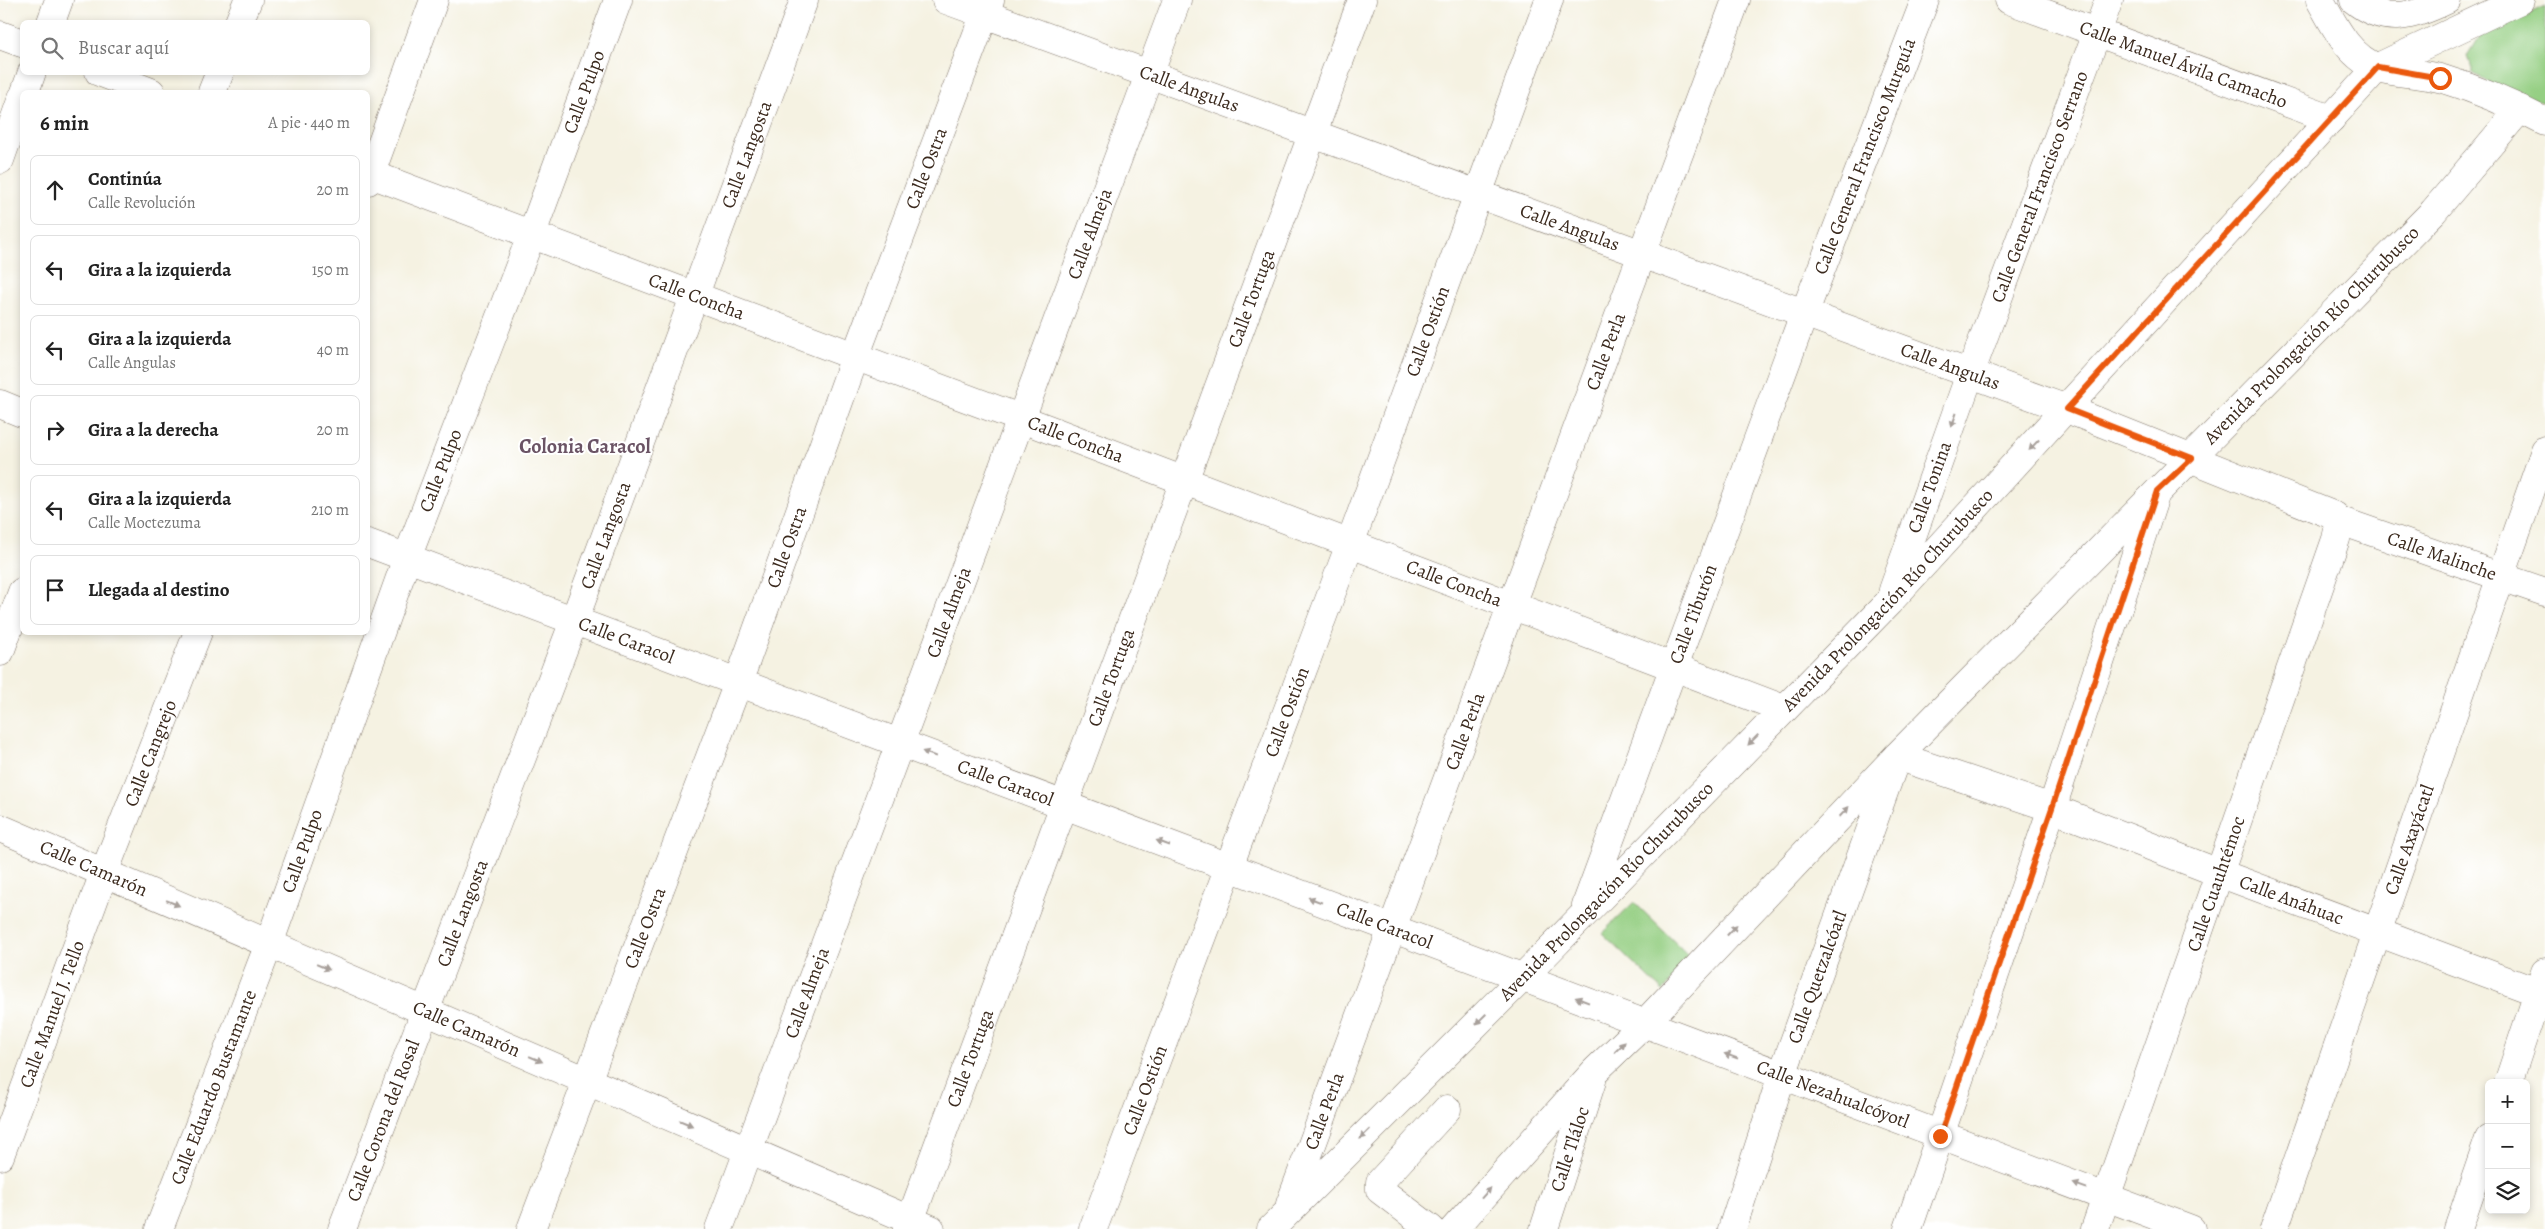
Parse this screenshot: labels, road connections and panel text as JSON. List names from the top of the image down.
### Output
{
  "streets": {
    "street": [
      "Calle Manuel Ávila Camacho",
      "Calle Angulas",
      "Calle Pulpo",
      "Calle Langosta",
      "Calle General Francisco Murguía",
      "Calle Ostra",
      "Calle General Francisco Serrano",
      "Calle Almeja",
      "Calle Concha",
      "Calle Tortuga",
      "Calle Ostión",
      "Avenida Prolongación Río Churubusco",
      "Calle Perla",
      "Calle Tonina",
      "Calle Malinche",
      "Calle Tiburón",
      "Calle Caracol",
      "Calle Cangrejo",
      "Calle Axayácatl",
      "Calle Camarón",
      "Calle Cuauhtémoc",
      "Calle Anáhuac",
      "Calle Quetzalcóatl",
      "Calle Manuel J. Tello",
      "Calle Eduardo Bustamante",
      "Calle Nezahualcóyotl",
      "Calle Corona del Rosal",
      "Calle Tláloc"
    ]
  },
  "crossings": [
    ["Calle Manuel Ávila Camacho", "Calle General Francisco Serrano"],
    ["Calle Manuel Ávila Camacho", "Avenida Prolongación Río Churubusco"],
    ["Calle Angulas", "Calle General Francisco Murguía"],
    ["Calle Angulas", "Calle Ostra"],
    ["Calle Angulas", "Calle General Francisco Serrano"],
    ["Calle Angulas", "Calle Almeja"],
    ["Calle Angulas", "Calle Tortuga"],
    ["Calle Angulas", "Calle Ostión"],
    ["Calle Angulas", "Avenida Prolongación Río Churubusco"],
    ["Calle Angulas", "Calle Perla"],
    ["Calle Angulas", "Calle Tonina"],
    ["Calle Angulas", "Calle Malinche"],
    ["Calle Angulas", "Calle Tiburón"],
    ["Calle Pulpo", "Calle Concha"],
    ["Calle Pulpo", "Calle Caracol"],
    ["Calle Pulpo", "Calle Camarón"],
    ["Calle Pulpo", "Calle Eduardo Bustamante"],
    ["Calle Langosta", "Calle Concha"],
    ["Calle Langosta", "Calle Caracol"],
    ["Calle Langosta", "Calle Camarón"],
    ["Calle Langosta", "Calle Corona del Rosal"],
    ["Calle General Francisco Murguía", "Calle Tiburón"],
    ["Calle Ostra", "Calle Concha"],
    ["Calle Ostra", "Calle Caracol"],
    ["Calle Ostra", "Calle Camarón"],
    ["Calle General Francisco Serrano", "Calle Tonina"],
    ["Calle Almeja", "Calle Concha"],
    ["Calle Almeja", "Calle Caracol"],
    ["Calle Almeja", "Calle Camarón"],
    ["Calle Concha", "Calle Tortuga"],
    ["Calle Concha", "Calle Ostión"],
    ["Calle Concha", "Avenida Prolongación Río Churubusco"],
    ["Calle Concha", "Calle Perla"],
    ["Calle Concha", "Calle Tiburón"],
    ["Calle Tortuga", "Calle Caracol"],
    ["Calle Tortuga", "Calle Camarón"],
    ["Calle Ostión", "Calle Caracol"],
    ["Avenida Prolongación Río Churubusco", "Calle Perla"],
    ["Avenida Prolongación Río Churubusco", "Calle Tonina"],
    ["Avenida Prolongación Río Churubusco", "Calle Malinche"],
    ["Avenida Prolongación Río Churubusco", "Calle Tiburón"],
    ["Avenida Prolongación Río Churubusco", "Calle Caracol"],
    ["Avenida Prolongación Río Churubusco", "Calle Anáhuac"],
    ["Avenida Prolongación Río Churubusco", "Calle Quetzalcóatl"],
    ["Avenida Prolongación Río Churubusco", "Calle Nezahualcóyotl"],
    ["Avenida Prolongación Río Churubusco", "Calle Tláloc"],
    ["Calle Perla", "Calle Caracol"],
    ["Calle Malinche", "Calle Axayácatl"],
    ["Calle Malinche", "Calle Cuauhtémoc"],
    ["Calle Caracol", "Calle Nezahualcóyotl"],
    ["Calle Cangrejo", "Calle Camarón"],
    ["Calle Cangrejo", "Calle Manuel J. Tello"],
    ["Calle Axayácatl", "Calle Anáhuac"],
    ["Calle Camarón", "Calle Manuel J. Tello"],
    ["Calle Camarón", "Calle Eduardo Bustamante"],
    ["Calle Camarón", "Calle Corona del Rosal"],
    ["Calle Cuauhtémoc", "Calle Anáhuac"],
    ["Calle Cuauhtémoc", "Calle Nezahualcóyotl"],
    ["Calle Anáhuac", "Calle Quetzalcóatl"],
    ["Calle Quetzalcóatl", "Calle Nezahualcóyotl"]
  ],
  "one_way": ["Calle Caracol", "Calle Camarón", "Calle Nezahualcóyotl"],
  "districts": ["Colonia Caracol"],
  "page": {
    "search": "Buscar aquí",
    "heading": ["6 min", "A pie · 440 m"],
    "list": [
      ["Continúa", "Calle Revolución", "20 m"],
      ["Gira a la izquierda", "150 m"],
      ["Gira a la izquierda", "Calle Angulas", "40 m"],
      ["Gira a la derecha", "20 m"],
      ["Gira a la izquierda", "Calle Moctezuma", "210 m"],
      "Llegada al destino"
    ],
    "map_buttons": ["+", "−"]
  }
}
